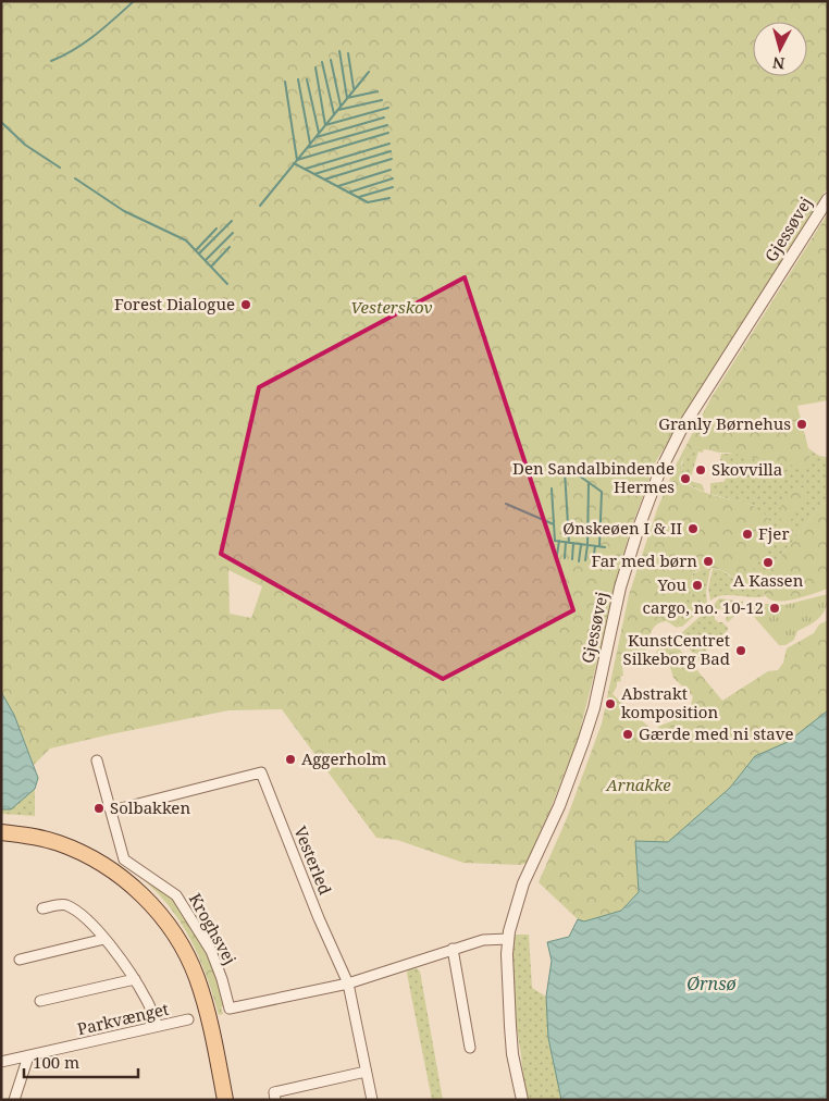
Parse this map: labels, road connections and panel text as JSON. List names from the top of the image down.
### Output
{
  "streets": {
    "street": [
      "Gjessøvej",
      "Vesterled",
      "Kroghsvej",
      "Parkvænget"
    ]
  },
  "crossings": [
    ["Gjessøvej", "Kroghsvej"],
    ["Vesterled", "Kroghsvej"]
  ],
  "water": ["Ørnsø"],
  "parks": ["Vesterskov", "Arnakke"],
  "places": [
    "Forest Dialogue",
    "Granly Børnehus",
    "Skovvilla",
    "Den Sandalbindende Hermes",
    "Ønskeøen I & II",
    "Fjer",
    "Far med børn",
    "A Kassen",
    "You",
    "cargo, no. 10-12",
    "KunstCentret Silkeborg Bad",
    "Abstrakt komposition",
    "Gærde med ni stave",
    "Aggerholm",
    "Solbakken"
  ],
  "scale_bar": "100 m",
  "north": "bottom"
}
